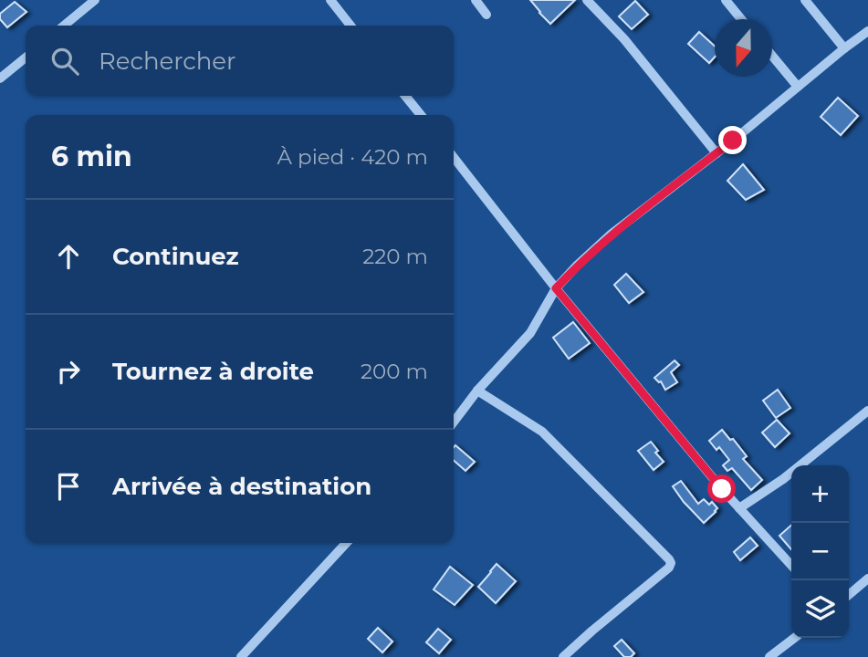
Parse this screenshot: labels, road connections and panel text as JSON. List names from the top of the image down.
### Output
{
  "north": "bottom",
  "page": {
    "search": "Rechercher",
    "heading": ["6 min", "À pied · 420 m"],
    "list": [
      ["Continuez", "220 m"],
      ["Tournez à droite", "200 m"],
      "Arrivée à destination"
    ],
    "map_buttons": ["+", "−"]
  }
}
